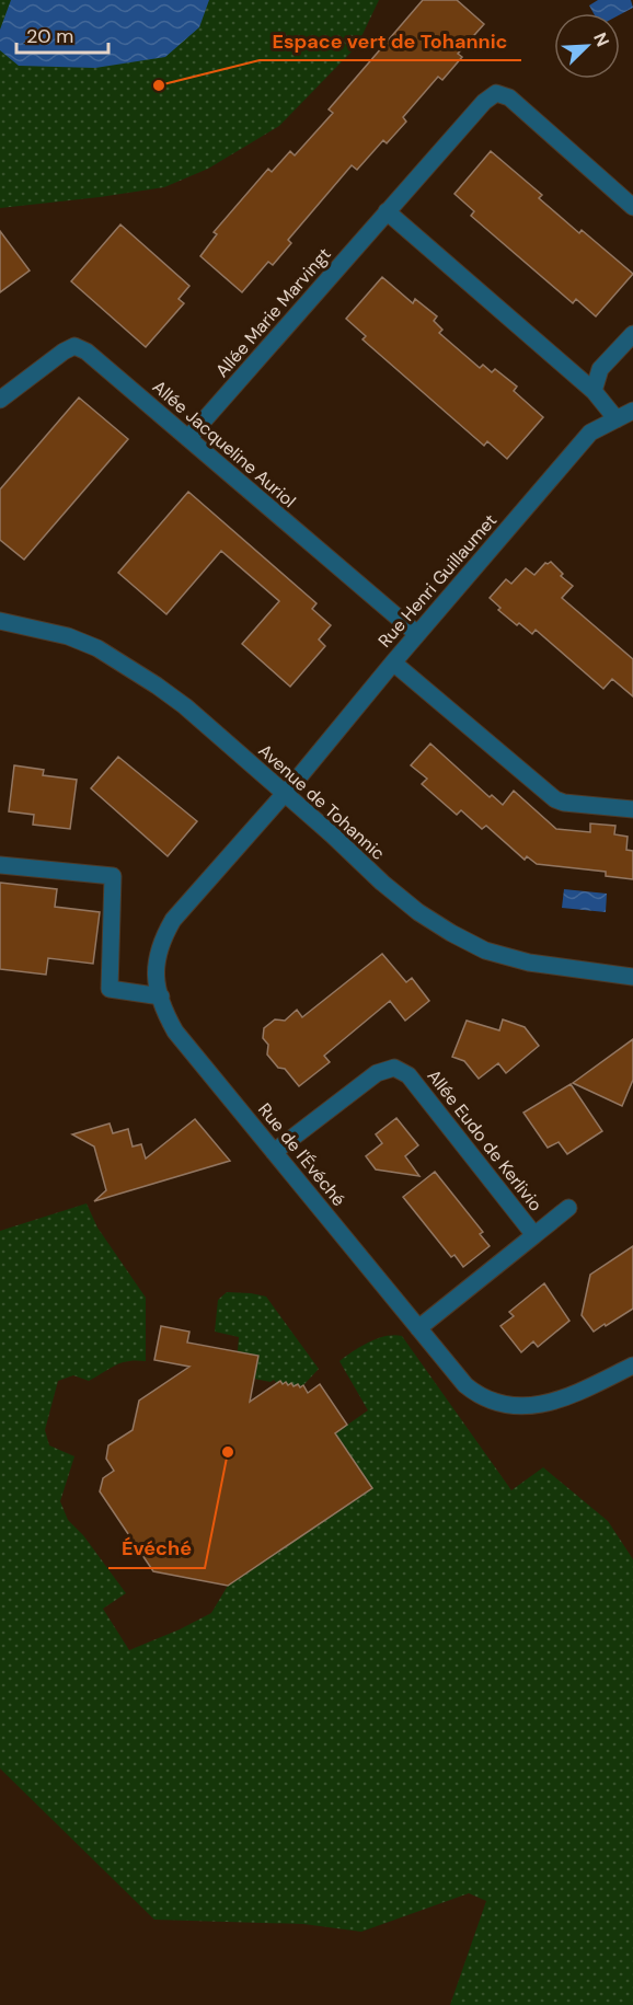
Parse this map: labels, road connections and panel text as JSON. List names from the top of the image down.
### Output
{
  "streets": {
    "street": [
      "Allée Marie Marvingt",
      "Allée Jacqueline Auriol",
      "Rue Henri Guillaumet",
      "Avenue de Tohannic",
      "Allée Eudo de Kerlivio",
      "Rue de l'Évéché"
    ]
  },
  "crossings": [
    ["Allée Marie Marvingt", "Allée Jacqueline Auriol"],
    ["Allée Jacqueline Auriol", "Rue Henri Guillaumet"],
    ["Rue Henri Guillaumet", "Avenue de Tohannic"],
    ["Rue Henri Guillaumet", "Rue de l'Évéché"],
    ["Avenue de Tohannic", "Rue de l'Évéché"],
    ["Allée Eudo de Kerlivio", "Rue de l'Évéché"]
  ],
  "places": ["Espace vert de Tohannic", "Évéché"],
  "scale_bar": "20 m",
  "north": "top right"
}
